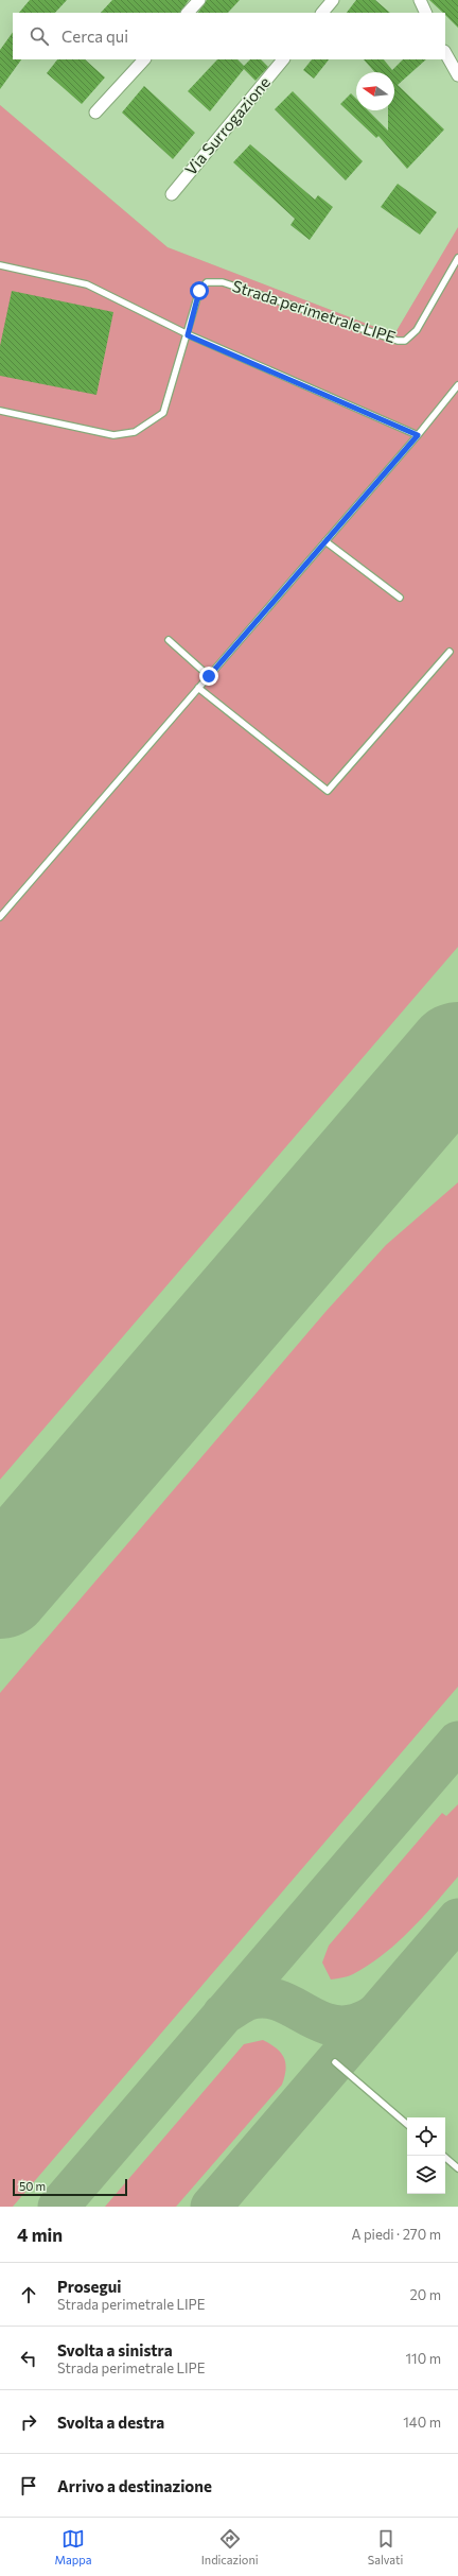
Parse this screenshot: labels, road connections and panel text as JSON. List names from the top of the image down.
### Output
{
  "streets": {
    "street": ["Via Surrogazione"],
    "lane": ["Strada perimetrale LIPE"]
  },
  "scale_bar": "50 m",
  "north": "left",
  "page": {
    "search": "Cerca qui",
    "scale": "50 m",
    "heading": ["4 min", "A piedi · 270 m"],
    "list": [
      ["Prosegui", "Strada perimetrale LIPE", "20 m"],
      ["Svolta a sinistra", "Strada perimetrale LIPE", "110 m"],
      ["Svolta a destra", "140 m"],
      "Arrivo a destinazione"
    ],
    "nav": ["Mappa", "Indicazioni", "Salvati"]
  }
}
